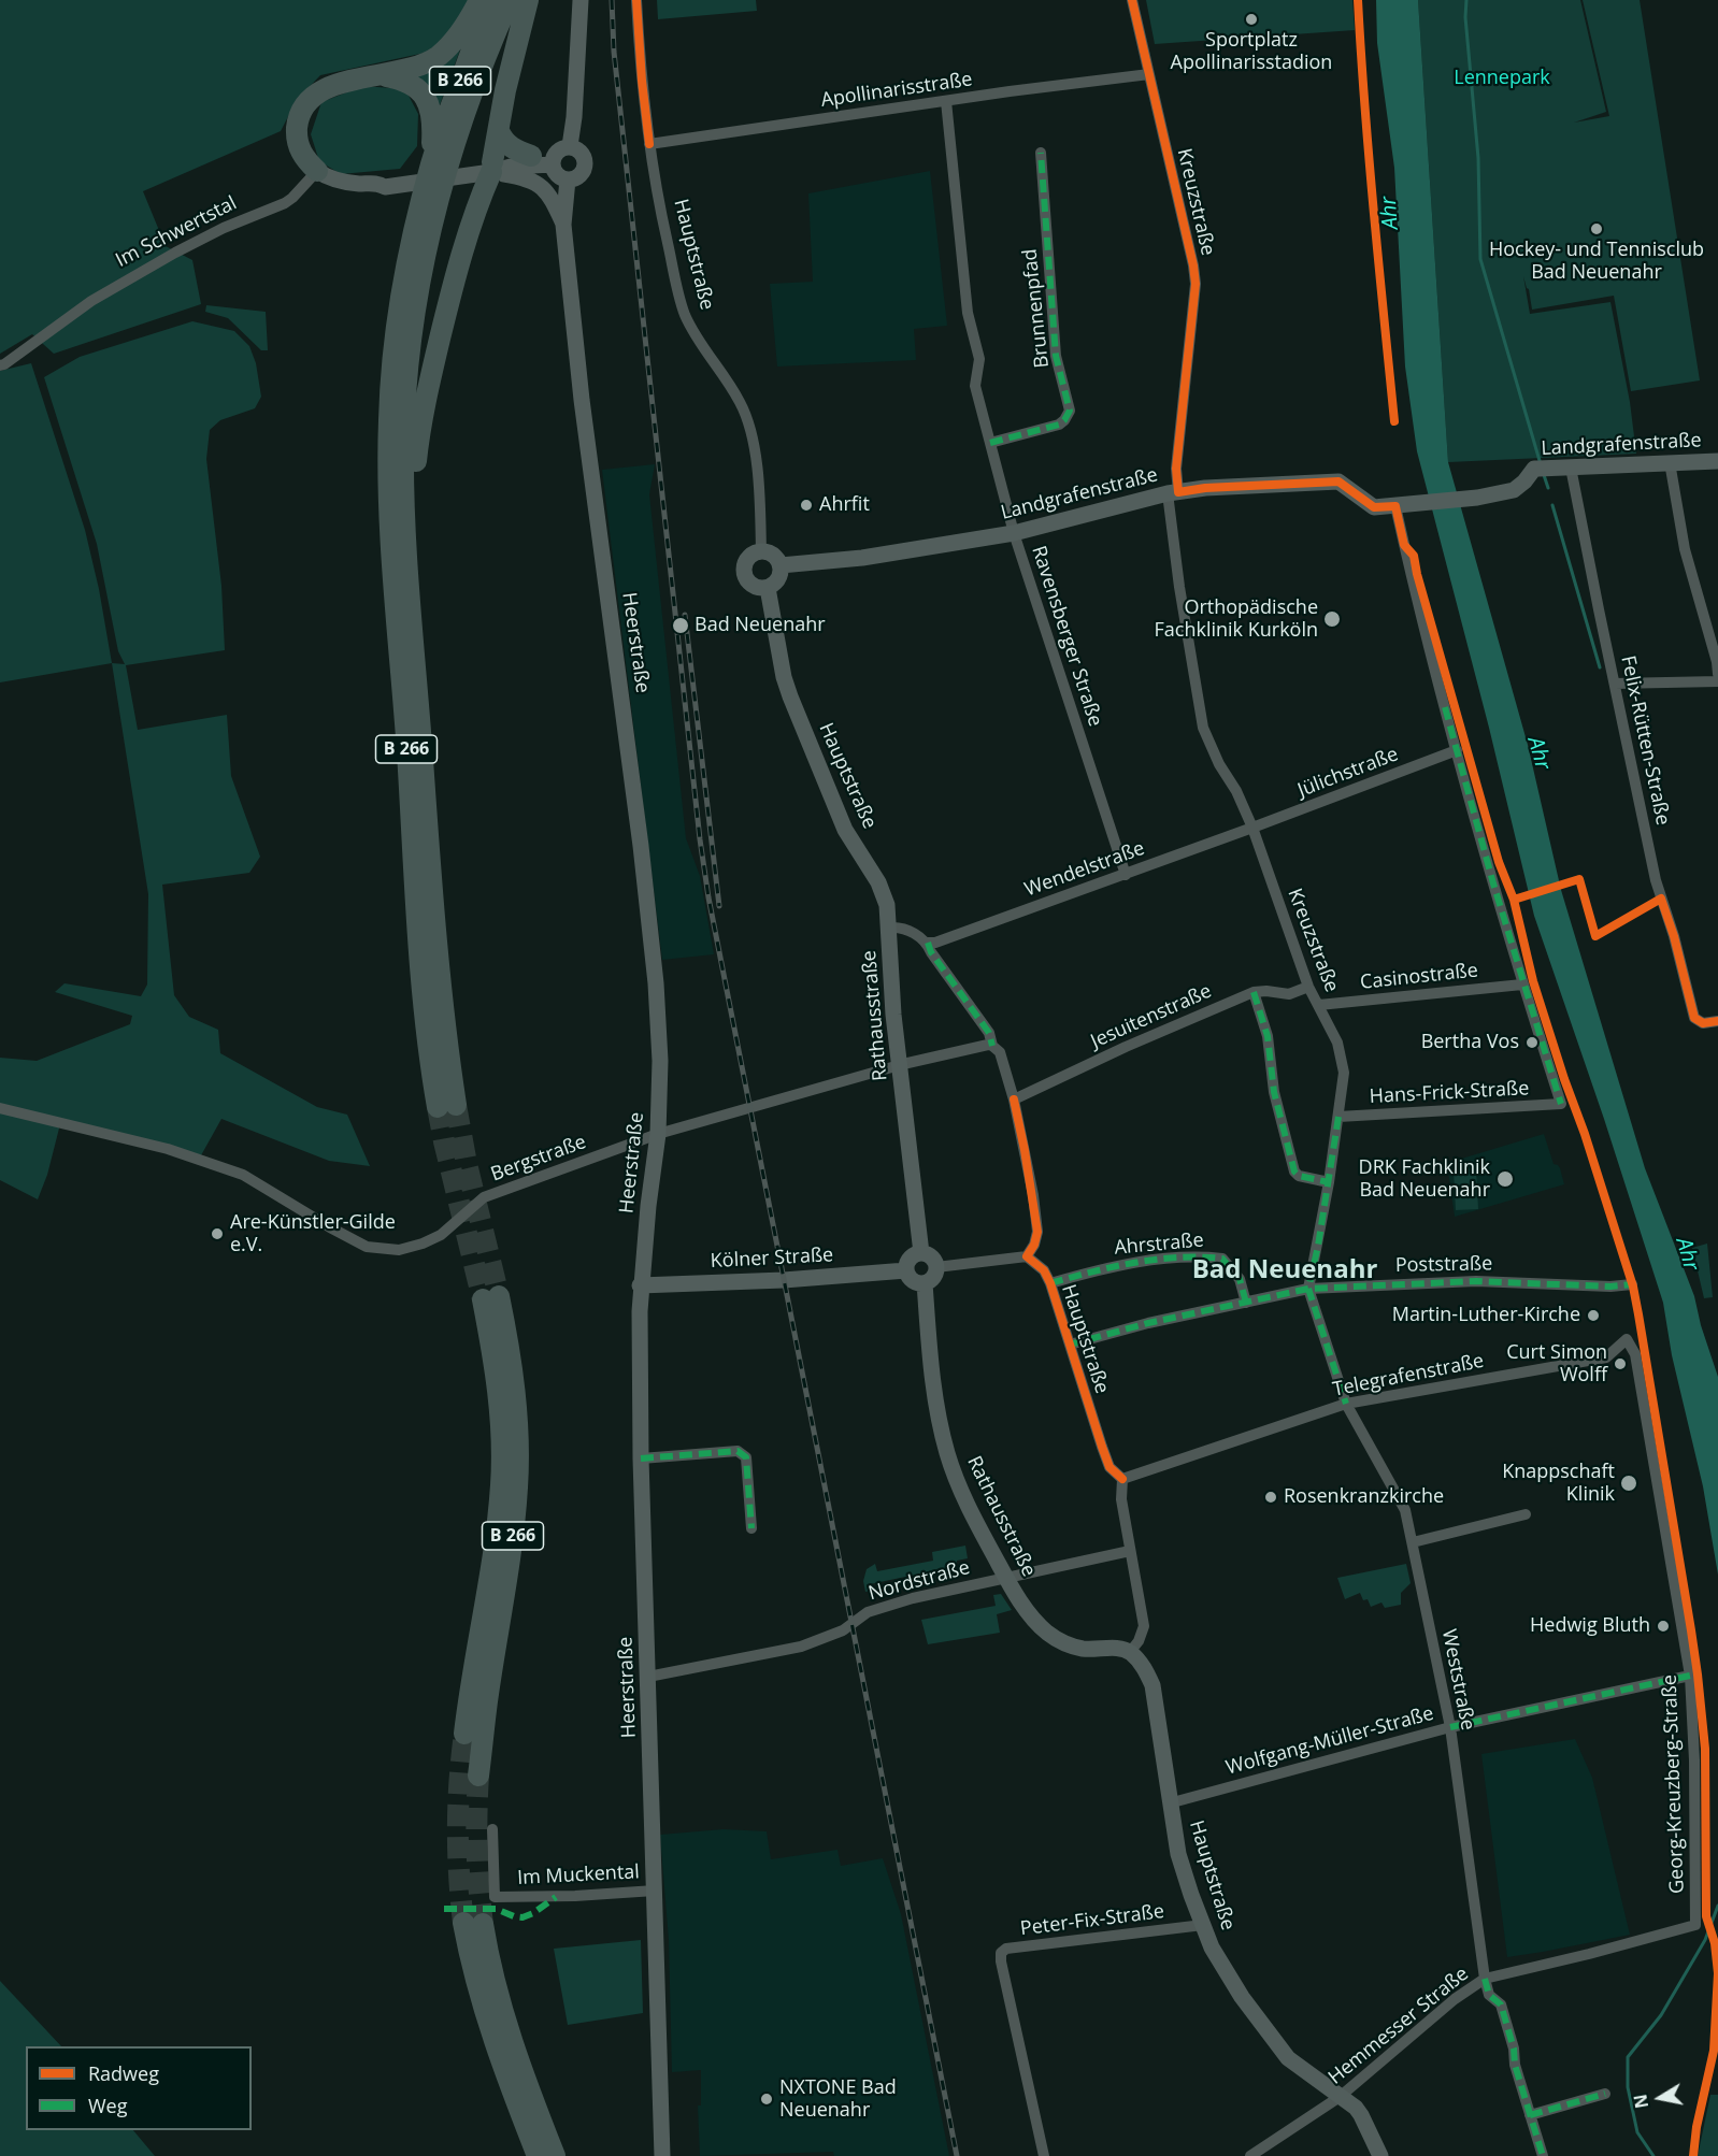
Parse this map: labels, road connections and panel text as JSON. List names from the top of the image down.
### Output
{
  "streets": {
    "highway": ["B 266"],
    "street": [
      "Apollinarisstraße",
      "Kreuzstraße",
      "Im Schwertstal",
      "Hauptstraße",
      "Brunnenpfad",
      "Landgrafenstraße",
      "Ravensberger Straße",
      "Heerstraße",
      "Felix-Rütten-Straße",
      "Jülichstraße",
      "Wendelstraße",
      "Casinostraße",
      "Rathausstraße",
      "Jesuitenstraße",
      "Hans-Frick-Straße",
      "Bergstraße",
      "Ahrstraße",
      "Kölner Straße",
      "Poststraße",
      "Telegrafenstraße",
      "Nordstraße",
      "Weststraße",
      "Wolfgang-Müller-Straße",
      "Georg-Kreuzberg-Straße",
      "Im Muckental",
      "Peter-Fix-Straße",
      "Hemmesser Straße"
    ]
  },
  "crossings": [
    ["B 266", "Im Schwertstal"],
    ["Apollinarisstraße", "Kreuzstraße"],
    ["Apollinarisstraße", "Hauptstraße"],
    ["Apollinarisstraße", "Ravensberger Straße"],
    ["Kreuzstraße", "Landgrafenstraße"],
    ["Kreuzstraße", "Jülichstraße"],
    ["Kreuzstraße", "Wendelstraße"],
    ["Kreuzstraße", "Casinostraße"],
    ["Kreuzstraße", "Jesuitenstraße"],
    ["Kreuzstraße", "Hans-Frick-Straße"],
    ["Kreuzstraße", "Poststraße"],
    ["Hauptstraße", "Landgrafenstraße"],
    ["Hauptstraße", "Rathausstraße"],
    ["Hauptstraße", "Ahrstraße"],
    ["Hauptstraße", "Poststraße"],
    ["Hauptstraße", "Telegrafenstraße"],
    ["Hauptstraße", "Wolfgang-Müller-Straße"],
    ["Hauptstraße", "Peter-Fix-Straße"],
    ["Hauptstraße", "Hemmesser Straße"],
    ["Brunnenpfad", "Ravensberger Straße"],
    ["Landgrafenstraße", "Ravensberger Straße"],
    ["Landgrafenstraße", "Felix-Rütten-Straße"],
    ["Ravensberger Straße", "Wendelstraße"],
    ["Heerstraße", "Bergstraße"],
    ["Heerstraße", "Kölner Straße"],
    ["Heerstraße", "Nordstraße"],
    ["Heerstraße", "Im Muckental"],
    ["Jülichstraße", "Wendelstraße"],
    ["Casinostraße", "Hans-Frick-Straße"],
    ["Rathausstraße", "Bergstraße"],
    ["Rathausstraße", "Kölner Straße"],
    ["Rathausstraße", "Nordstraße"],
    ["Ahrstraße", "Poststraße"],
    ["Telegrafenstraße", "Weststraße"],
    ["Telegrafenstraße", "Georg-Kreuzberg-Straße"],
    ["Weststraße", "Wolfgang-Müller-Straße"],
    ["Weststraße", "Hemmesser Straße"],
    ["Wolfgang-Müller-Straße", "Georg-Kreuzberg-Straße"],
    ["Georg-Kreuzberg-Straße", "Hemmesser Straße"]
  ],
  "districts": ["Bad Neuenahr"],
  "water": ["Ahr"],
  "parks": ["Lennepark"],
  "places": [
    "Sportplatz Apollinarisstadion",
    "Hockey- und Tennisclub Bad Neuenahr",
    "Ahrfit",
    "Orthopädische Fachklinik Kurköln",
    "Bad Neuenahr",
    "Bertha Vos",
    "DRK Fachklinik Bad Neuenahr",
    "Are-Künstler-Gilde e.V.",
    "Martin-Luther-Kirche",
    "Curt Simon Wolff",
    "Knappschaft Klinik",
    "Rosenkranzkirche",
    "Hedwig Bluth",
    "NXTONE Bad Neuenahr"
  ],
  "legend": ["Radweg", "Weg"],
  "north": "left"
}
